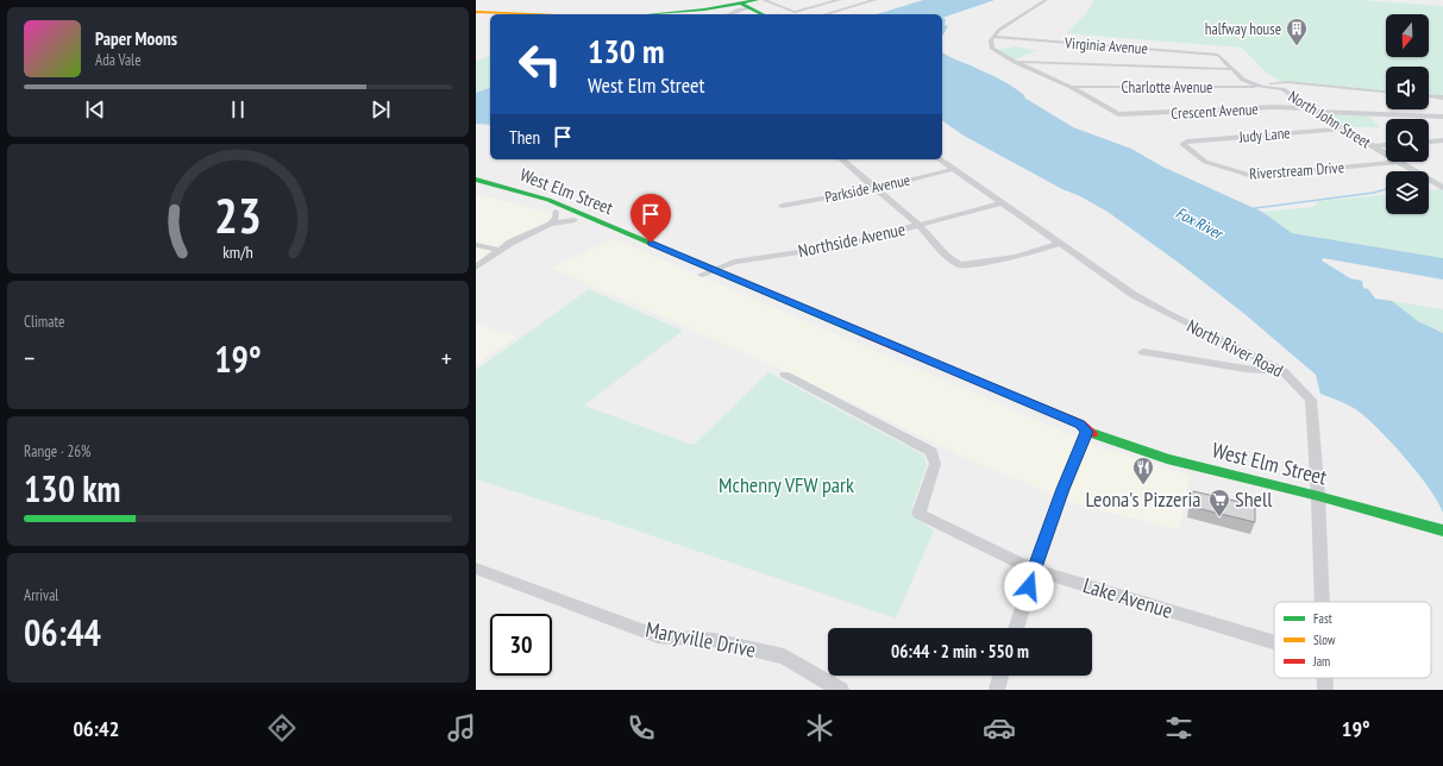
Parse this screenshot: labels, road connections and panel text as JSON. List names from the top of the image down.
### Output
{
  "streets": {
    "main road": ["West Elm Street"],
    "street": [
      "Virginia Avenue",
      "Charlotte Avenue",
      "Crescent Avenue",
      "North John Street",
      "Judy Lane",
      "Riverstream Drive",
      "Parkside Avenue",
      "Northside Avenue",
      "North River Road",
      "Lake Avenue",
      "Maryville Drive"
    ]
  },
  "crossings": [
    ["Virginia Avenue", "North John Street"],
    ["Charlotte Avenue", "Crescent Avenue"],
    ["Charlotte Avenue", "North John Street"],
    ["Crescent Avenue", "North John Street"],
    ["North John Street", "Judy Lane"],
    ["North John Street", "Riverstream Drive"],
    ["Judy Lane", "Riverstream Drive"],
    ["Parkside Avenue", "North River Road"],
    ["West Elm Street", "Northside Avenue"],
    ["West Elm Street", "North River Road"],
    ["Northside Avenue", "North River Road"]
  ],
  "water": ["Fox River"],
  "parks": ["Mchenry VFW park"],
  "places": {
    "building": ["halfway house"],
    "restaurant": ["Leona's Pizzeria"],
    "supermarket": ["Shell"]
  },
  "legend": ["Fast", "Slow", "Jam"],
  "north": "bottom",
  "page": {
    "turn": ["130 m", "West Elm Street"],
    "song": ["Paper Moons", "Ada Vale"],
    "then": "Then",
    "tile": [
      "Climate",
      ["Range · 26%", "130 km"],
      ["Arrival", "06:44"]
    ],
    "heat": ["−", "19°", "+"],
    "limit": "30",
    "trip": "06:44 · 2 min · 550 m",
    "tabs": ["06:42", "19°"],
    "gauge": ["23", "km/h"]
  }
}
